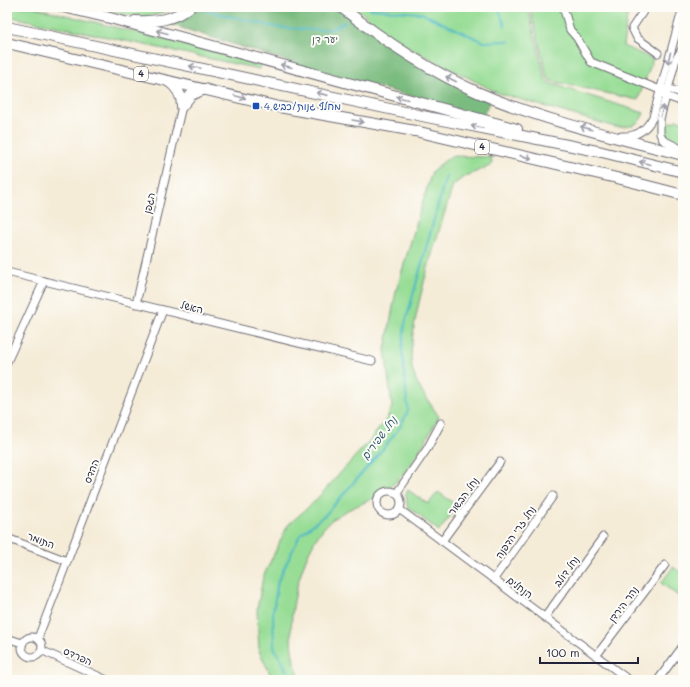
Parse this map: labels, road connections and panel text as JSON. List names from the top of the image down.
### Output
{
  "streets": {
    "highway": ["4"],
    "street": [
      "הגפן",
      "האשל",
      "ההדס",
      "נחל הבשור",
      "נחל זרי הדפנה",
      "התומר",
      "נחל דולב",
      "הנחלים",
      "נהר הירדן",
      "הפרדס"
    ]
  },
  "crossings": [
    ["הגפן", "האשל"],
    ["האשל", "ההדס"],
    ["ההדס", "התומר"],
    ["ההדס", "הפרדס"],
    ["נחל הבשור", "הנחלים"],
    ["נחל זרי הדפנה", "הנחלים"],
    ["נחל דולב", "הנחלים"],
    ["הנחלים", "נהר הירדן"]
  ],
  "water": ["נחל שפירים"],
  "parks": ["יער דן"],
  "places": {
    "transit": ["מחלף גנות/כביש 4"]
  },
  "scale_bar": "100 m"
}
